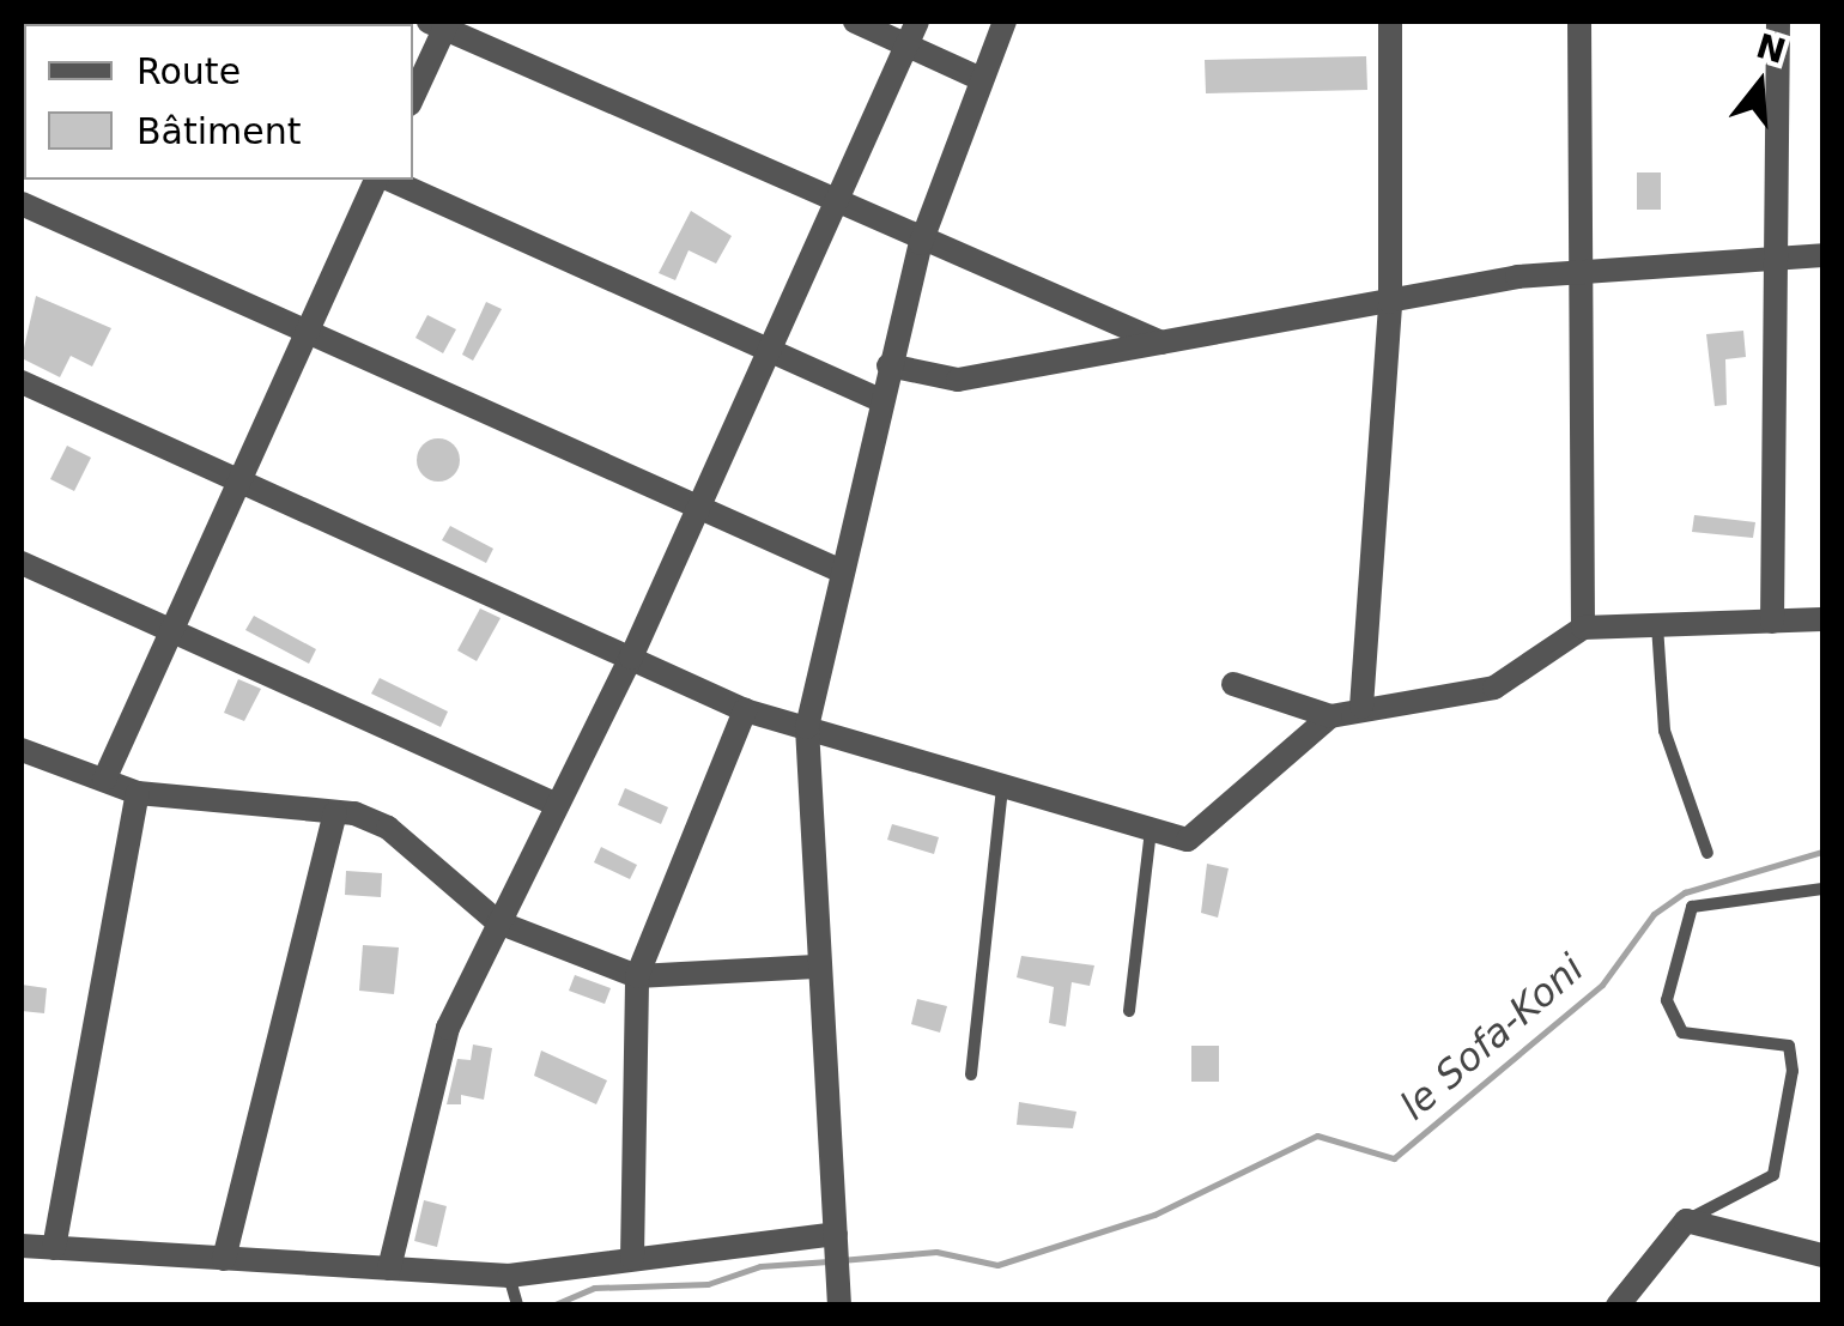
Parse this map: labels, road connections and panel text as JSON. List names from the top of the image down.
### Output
{
  "water": ["le Sofa-Koni"],
  "legend": ["Route", "Bâtiment"],
  "north": "top"
}
